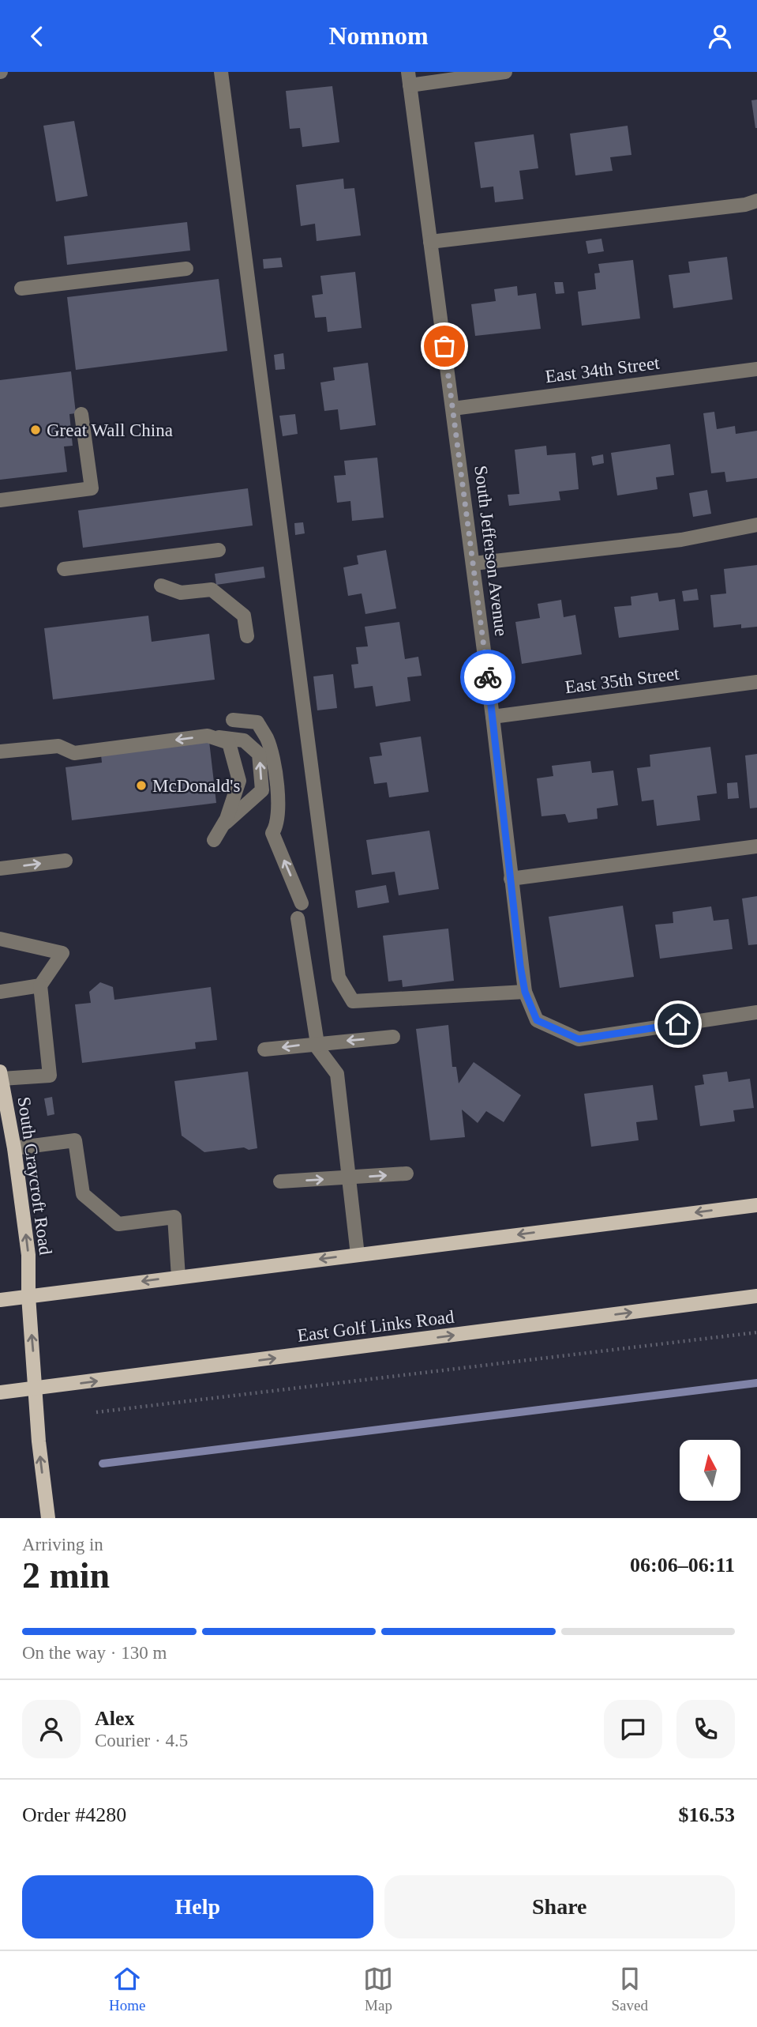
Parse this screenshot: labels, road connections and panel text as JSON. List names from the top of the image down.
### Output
{
  "streets": {
    "main road": ["South Craycroft Road", "East Golf Links Road"],
    "street": ["East 34th Street", "South Jefferson Avenue", "East 35th Street"]
  },
  "crossings": [
    ["East 34th Street", "South Jefferson Avenue"],
    ["South Jefferson Avenue", "East 35th Street"],
    ["South Craycroft Road", "East Golf Links Road"]
  ],
  "one_way": ["South Craycroft Road"],
  "places": ["Great Wall China", "McDonald's"],
  "north": "top",
  "page": {
    "header": "Nomnom",
    "heading": ["2 min", "Arriving in", "06:06–06:11"],
    "panel": [
      "Alex",
      "Courier · 4.5",
      "Order #4280",
      "$16.53"
    ],
    "bar": "On the way · 130 m",
    "buttons": ["Help", "Share"],
    "tabs": ["Home", "Map", "Saved"]
  }
}
